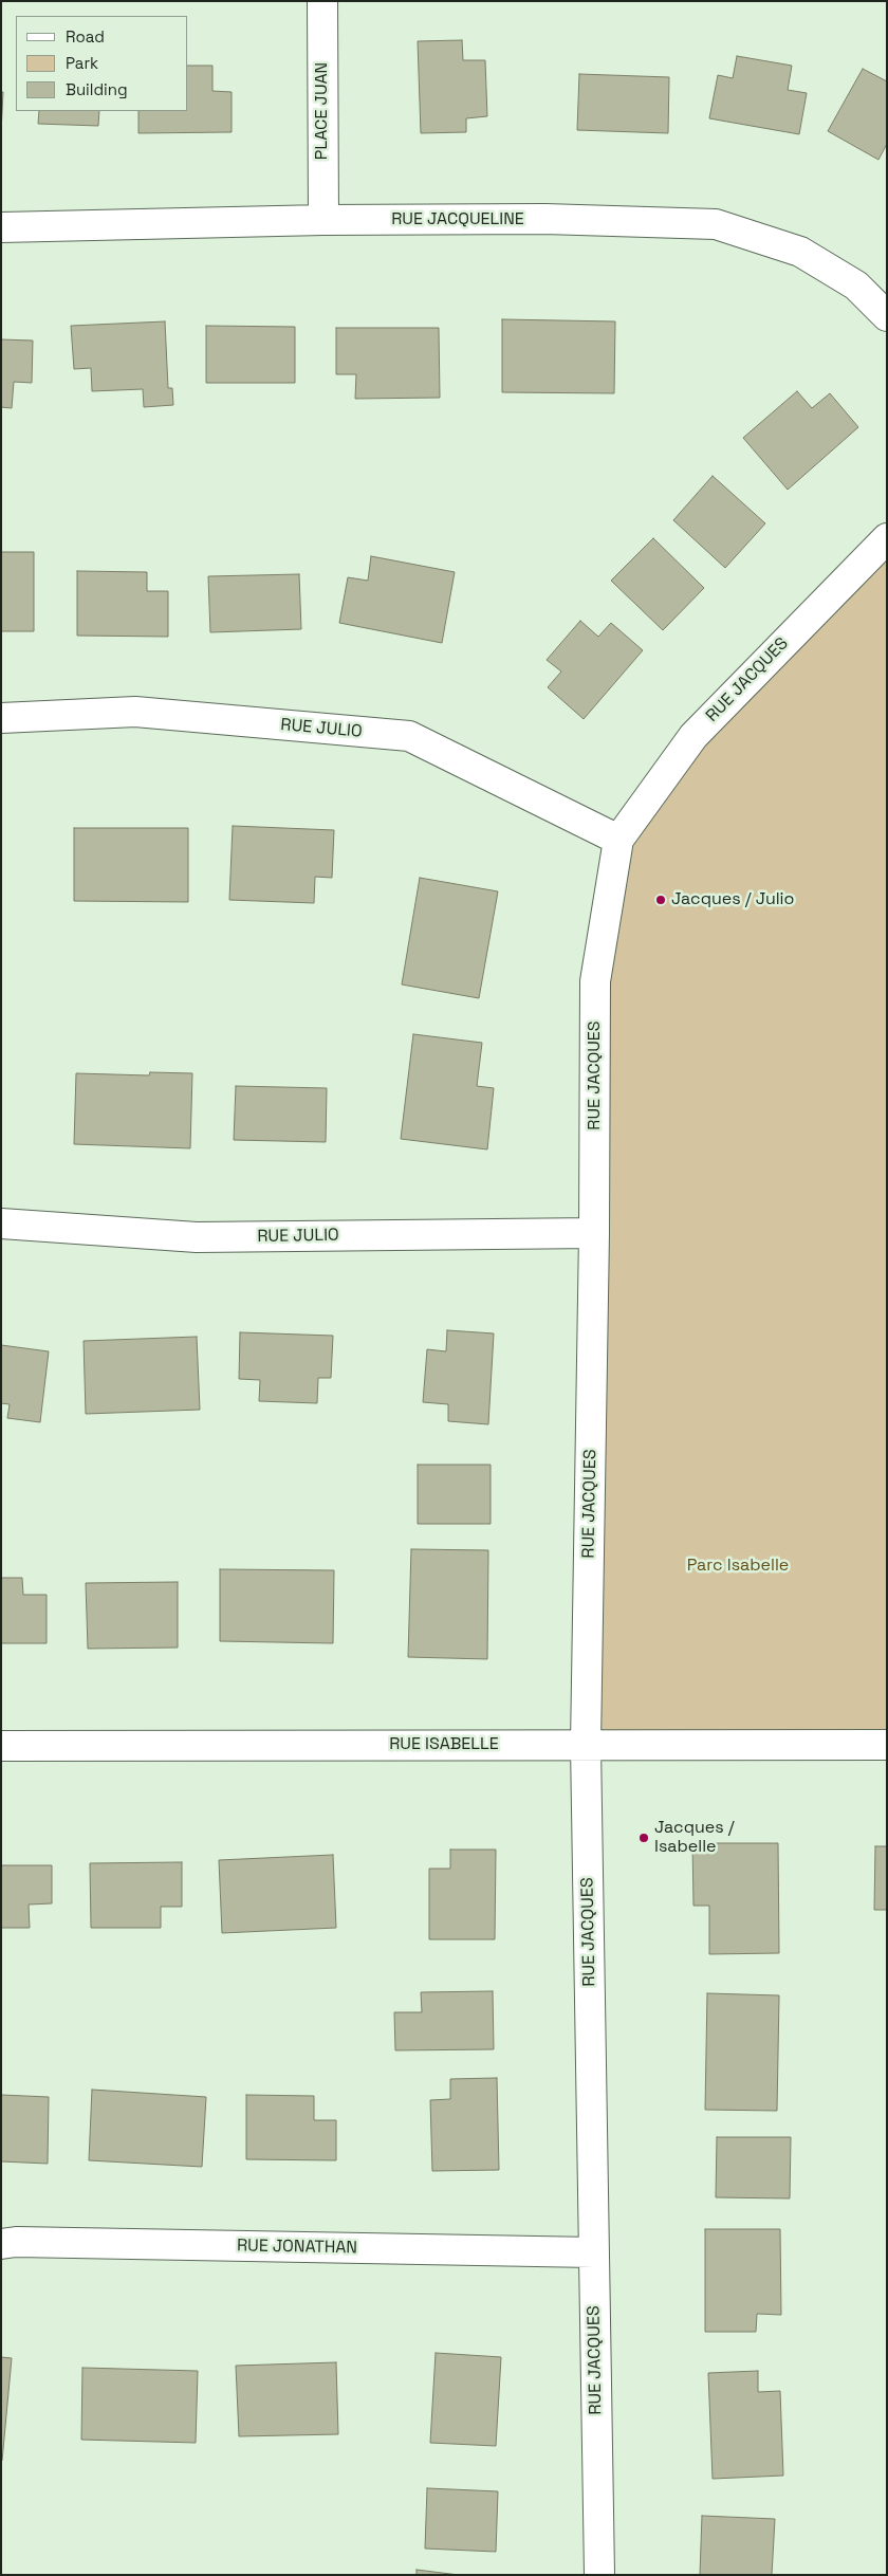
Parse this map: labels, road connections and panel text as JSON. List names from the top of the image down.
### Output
{
  "streets": {
    "street": [
      "PLACE JUAN",
      "RUE JACQUELINE",
      "RUE JACQUES",
      "RUE JULIO",
      "RUE ISABELLE",
      "RUE JONATHAN"
    ]
  },
  "crossings": [
    ["PLACE JUAN", "RUE JACQUELINE"],
    ["RUE JACQUES", "RUE JULIO"],
    ["RUE JACQUES", "RUE ISABELLE"],
    ["RUE JACQUES", "RUE JONATHAN"]
  ],
  "parks": ["Parc Isabelle"],
  "places": ["Jacques / Julio", "Jacques / Isabelle"],
  "legend": ["Road", "Park", "Building"]
}
